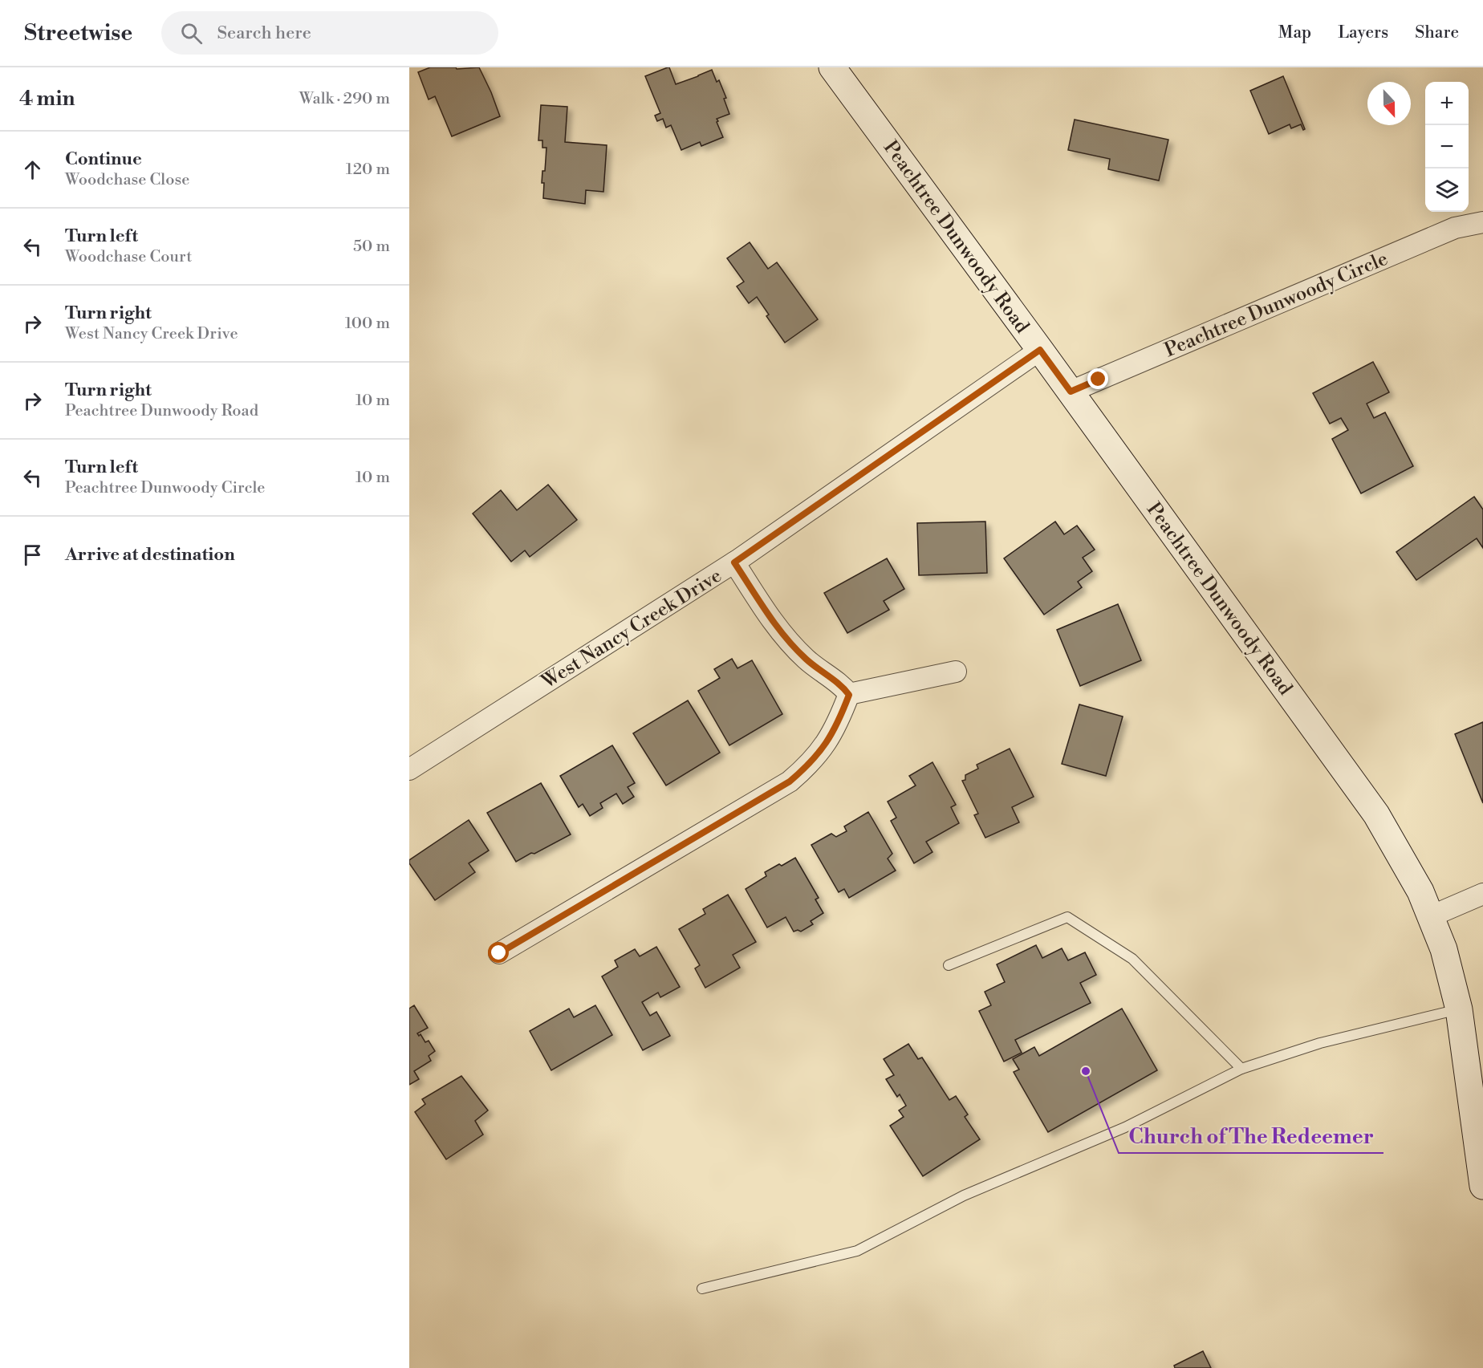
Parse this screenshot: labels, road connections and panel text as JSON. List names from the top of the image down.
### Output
{
  "streets": {
    "main road": ["Peachtree Dunwoody Road"],
    "street": ["Peachtree Dunwoody Circle", "West Nancy Creek Drive"]
  },
  "crossings": [
    ["Peachtree Dunwoody Road", "Peachtree Dunwoody Circle"],
    ["Peachtree Dunwoody Road", "West Nancy Creek Drive"]
  ],
  "places": ["Church of The Redeemer"],
  "north": "bottom",
  "page": {
    "header": "Streetwise",
    "search": "Search here",
    "nav": ["Map", "Layers", "Share"],
    "heading": ["4 min", "Walk · 290 m"],
    "map_buttons": ["+", "−"],
    "list": [
      ["Continue", "Woodchase Close", "120 m"],
      ["Turn left", "Woodchase Court", "50 m"],
      ["Turn right", "West Nancy Creek Drive", "100 m"],
      ["Turn right", "Peachtree Dunwoody Road", "10 m"],
      ["Turn left", "Peachtree Dunwoody Circle", "10 m"],
      "Arrive at destination"
    ]
  }
}
